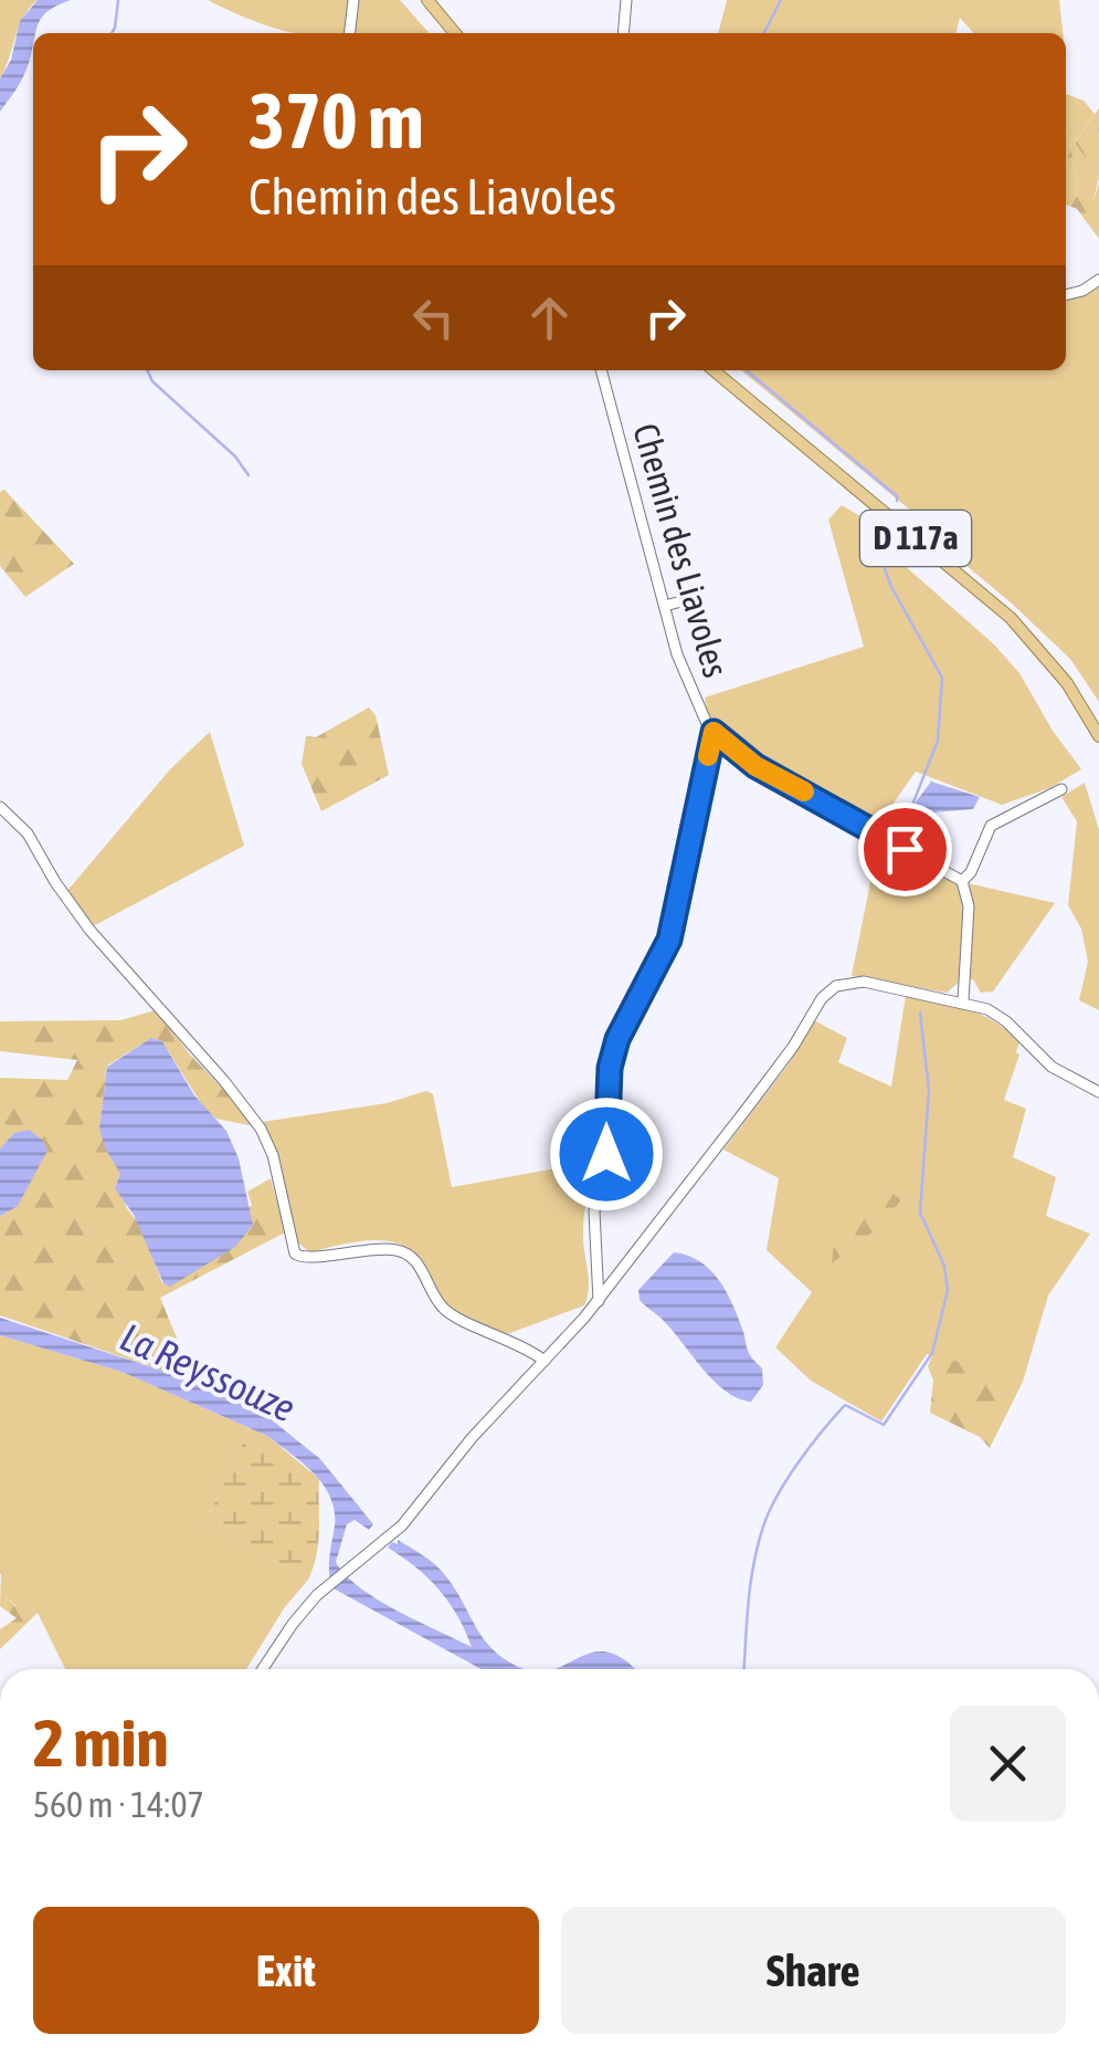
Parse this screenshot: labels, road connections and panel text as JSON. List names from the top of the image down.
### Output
{
  "streets": {
    "main road": ["D 117a"],
    "street": ["Chemin des Liavoles"]
  },
  "water": ["La Reyssouze"],
  "page": {
    "turn": ["370 m", "Chemin des Liavoles"],
    "heading": ["2 min", "560 m · 14:07"],
    "buttons": ["Exit", "Share"]
  }
}
